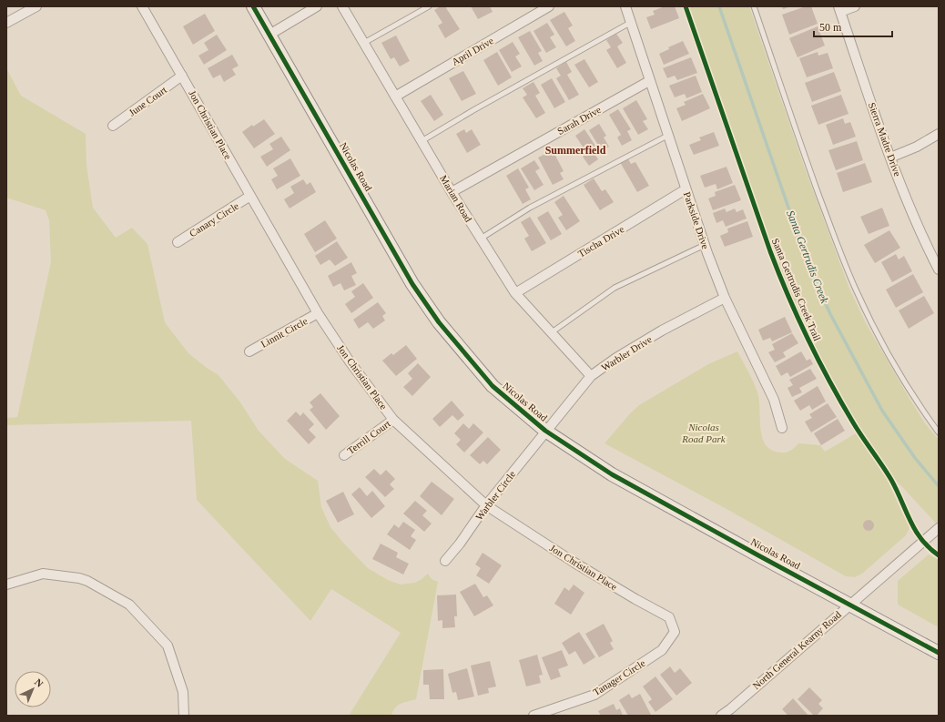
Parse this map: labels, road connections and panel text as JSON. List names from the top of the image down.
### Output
{
  "streets": {
    "main road": ["Nicolas Road"],
    "street": [
      "April Drive",
      "June Court",
      "Sarah Drive",
      "Jon Christian Place",
      "Sierra Madre Drive",
      "Marian Road",
      "Canary Circle",
      "Parkside Drive",
      "Tischa Drive",
      "Linnit Circle",
      "Warbler Drive",
      "Terrill Court",
      "Warbler Circle",
      "North General Kearny Road",
      "Tanager Circle"
    ],
    "cycle path": ["Santa Gertrudis Creek Trail"]
  },
  "crossings": [
    ["April Drive", "Marian Road"],
    ["June Court", "Jon Christian Place"],
    ["Sarah Drive", "Marian Road"],
    ["Sarah Drive", "Parkside Drive"],
    ["Jon Christian Place", "Canary Circle"],
    ["Jon Christian Place", "Linnit Circle"],
    ["Jon Christian Place", "Terrill Court"],
    ["Jon Christian Place", "Warbler Circle"],
    ["Jon Christian Place", "Tanager Circle"],
    ["Nicolas Road", "Warbler Drive"],
    ["Nicolas Road", "Warbler Circle"],
    ["Nicolas Road", "North General Kearny Road"],
    ["Marian Road", "Tischa Drive"],
    ["Marian Road", "Warbler Drive"],
    ["Parkside Drive", "Tischa Drive"],
    ["Parkside Drive", "Warbler Drive"],
    ["Warbler Drive", "Warbler Circle"]
  ],
  "districts": ["Summerfield"],
  "water": ["Santa Gertrudis Creek"],
  "parks": ["Nicolas Road Park"],
  "scale_bar": "50 m",
  "north": "top right"
}
